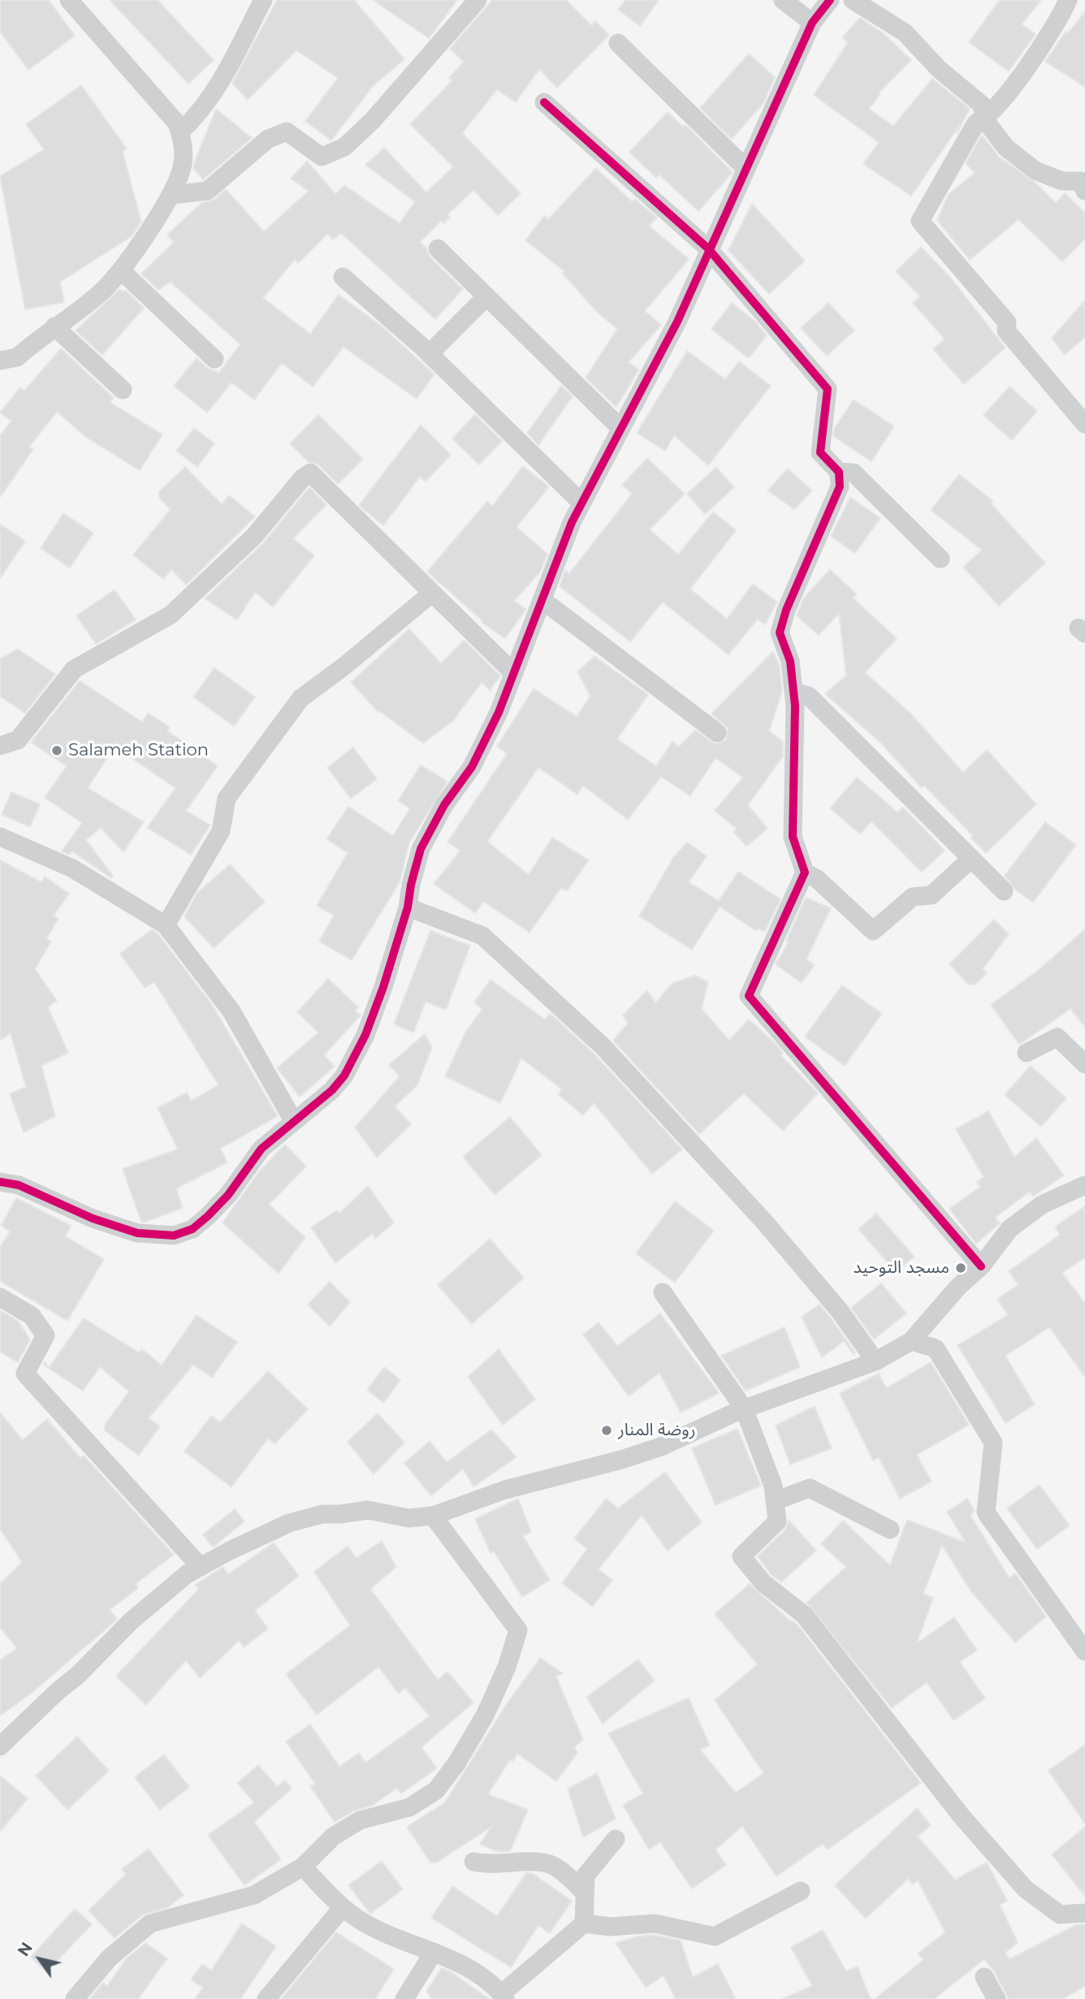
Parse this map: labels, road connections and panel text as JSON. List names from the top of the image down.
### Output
{
  "places": ["Salameh Station", "مسجد التوحيد", "روضة المنار"],
  "north": "top left"
}
